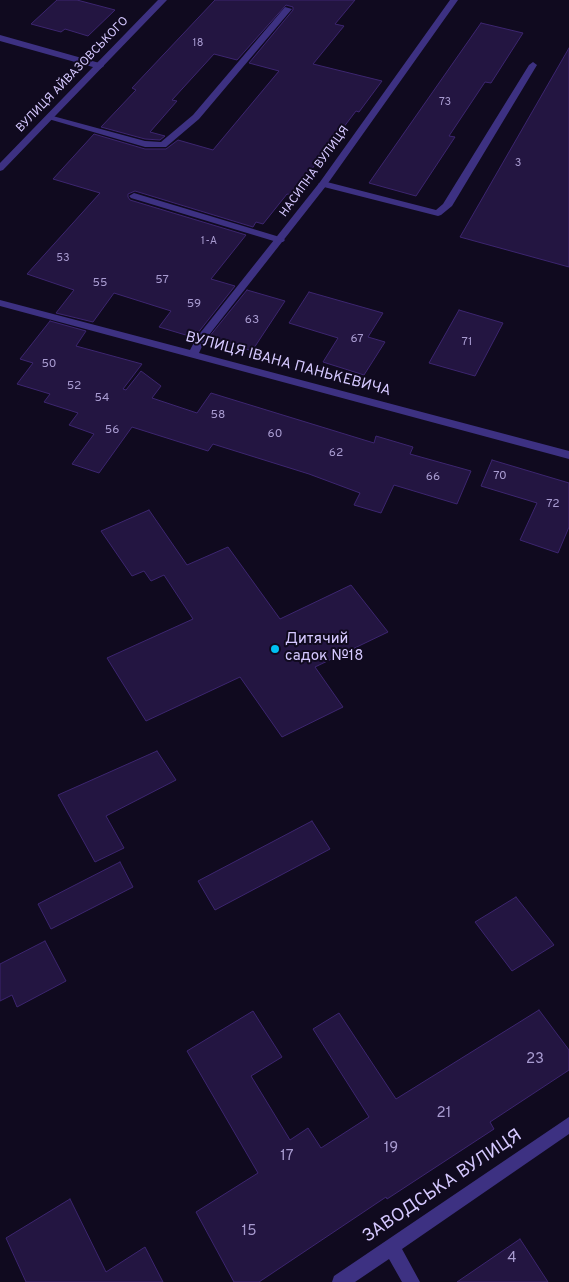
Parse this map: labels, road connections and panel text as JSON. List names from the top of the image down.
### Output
{
  "streets": {
    "street": [
      "ВУЛИЦЯ АЙВАЗОВСЬКОГО",
      "НАСИПНА ВУЛИЦЯ",
      "ВУЛИЦЯ ІВАНА ПАНЬКЕВИЧА",
      "ЗАВОДСЬКА ВУЛИЦЯ"
    ]
  },
  "crossings": [
    ["НАСИПНА ВУЛИЦЯ", "ВУЛИЦЯ ІВАНА ПАНЬКЕВИЧА"]
  ],
  "places": ["Дитячий садок №18"],
  "house_numbers": [
    "18",
    "73",
    "3",
    "1-А",
    "53",
    "57",
    "55",
    "59",
    "63",
    "67",
    "71",
    "50",
    "52",
    "54",
    "58",
    "56",
    "60",
    "62",
    "70",
    "66",
    "72",
    "23",
    "21",
    "19",
    "17",
    "15",
    "4"
  ]
}
